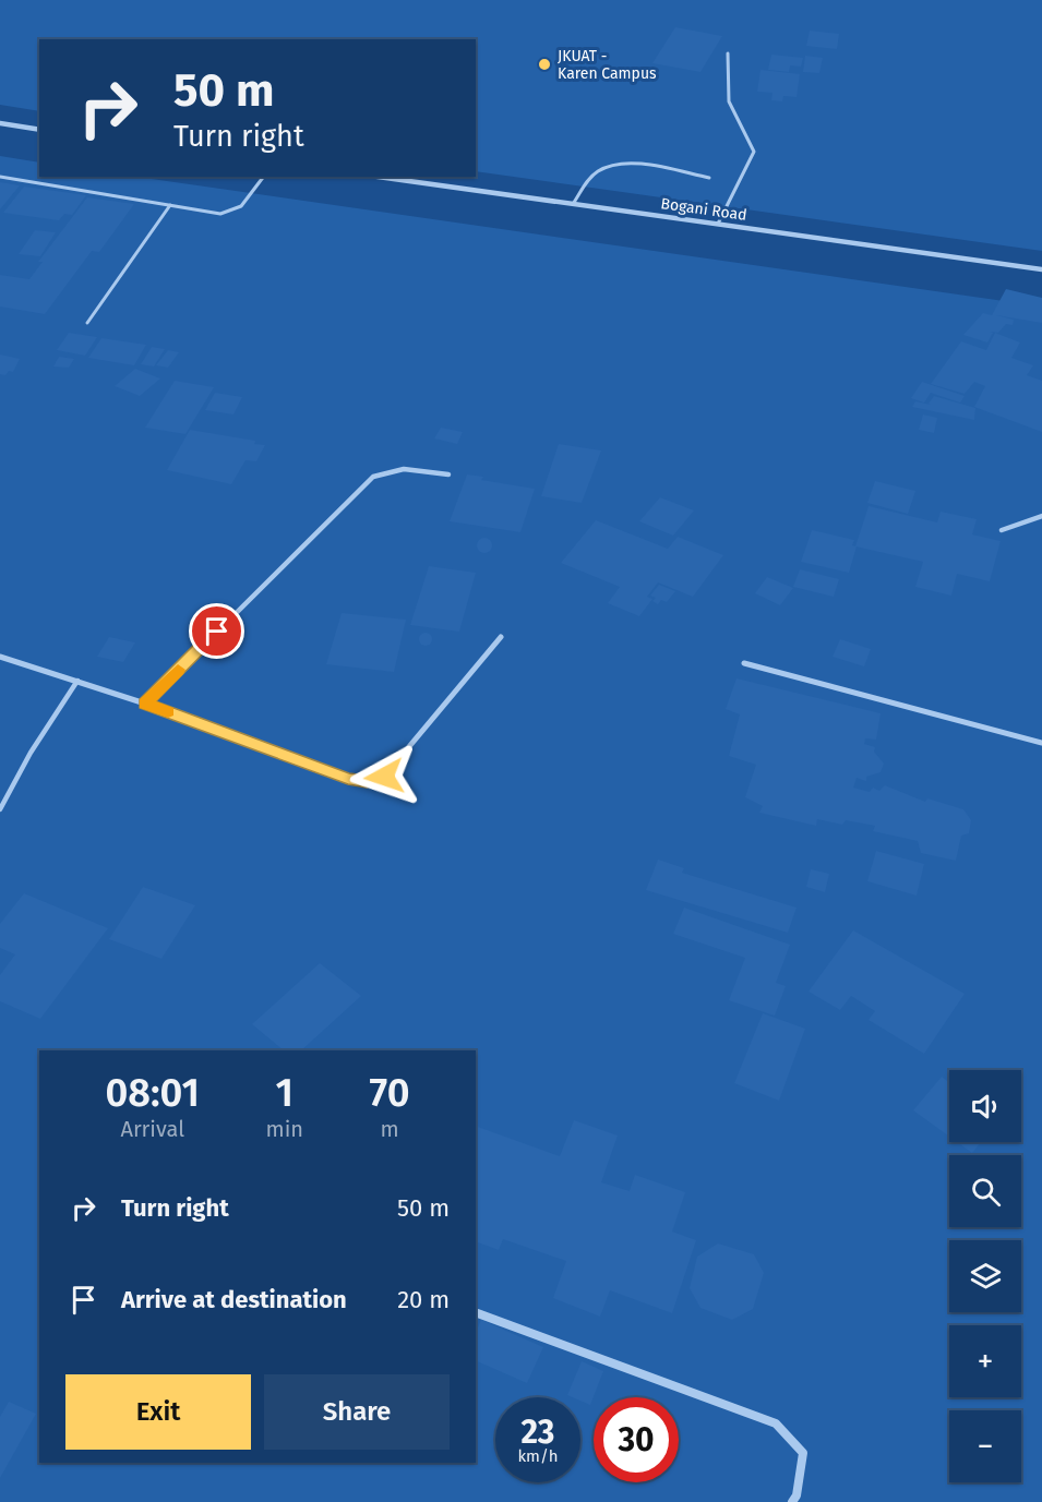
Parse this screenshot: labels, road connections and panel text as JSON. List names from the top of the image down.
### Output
{
  "streets": {
    "street": ["Bogani Road"]
  },
  "places": ["JKUAT - Karen Campus"],
  "page": {
    "turn": ["50 m", "Turn right"],
    "eta": [
      "08:01",
      "Arrival",
      "1",
      "min",
      "70",
      "m"
    ],
    "map_buttons": ["+", "−"],
    "list": [
      {
        "name": "Turn right",
        "value": "50 m"
      },
      {
        "name": "Arrive at destination",
        "value": "20 m"
      }
    ],
    "buttons": ["Exit", "Share"],
    "speed": "23 km/h",
    "limit": "30"
  }
}
